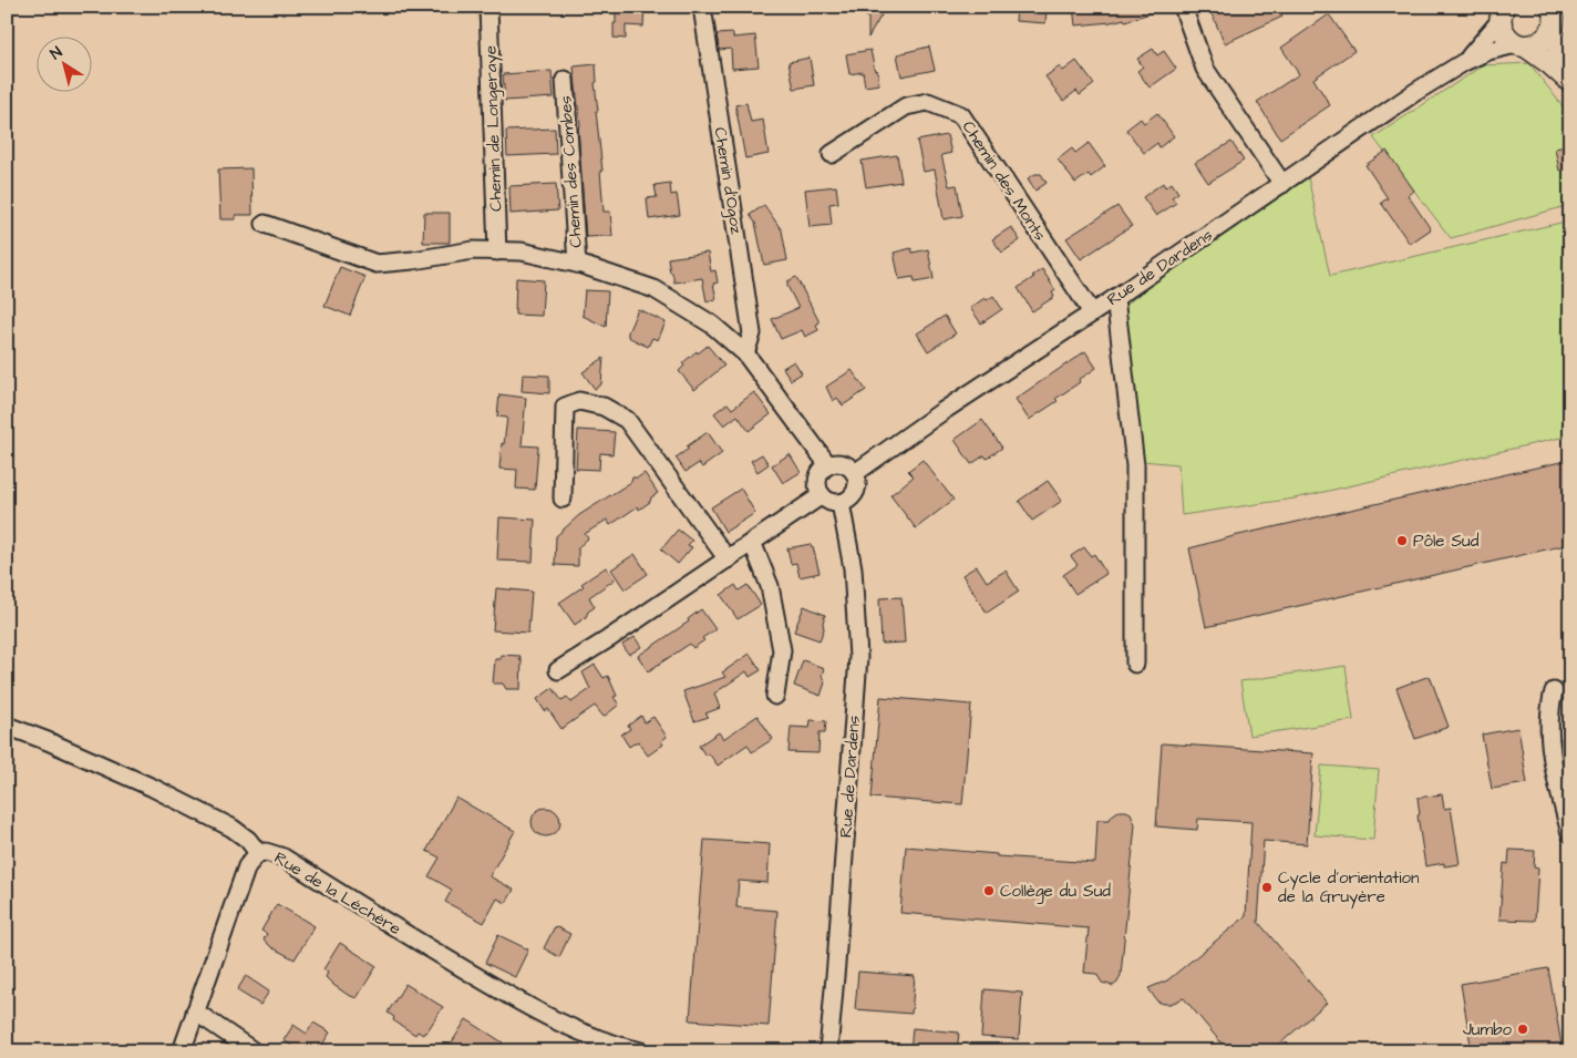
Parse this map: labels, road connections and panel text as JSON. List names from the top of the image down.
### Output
{
  "streets": {
    "street": [
      "Chemin de Longeraye",
      "Chemin des Combes",
      "Chemin d'Ogoz",
      "Chemin des Monts",
      "Rue de Dardens",
      "Rue de la Léchère"
    ]
  },
  "crossings": [
    ["Chemin de Longeraye", "Chemin des Combes"],
    ["Chemin des Combes", "Chemin d'Ogoz"],
    ["Chemin des Combes", "Rue de Dardens"],
    ["Chemin des Monts", "Rue de Dardens"]
  ],
  "places": [
    "Pôle Sud",
    "Cycle d'orientation de la Gruyère",
    "Collège du Sud",
    "Jumbo"
  ],
  "north": "top left"
}
